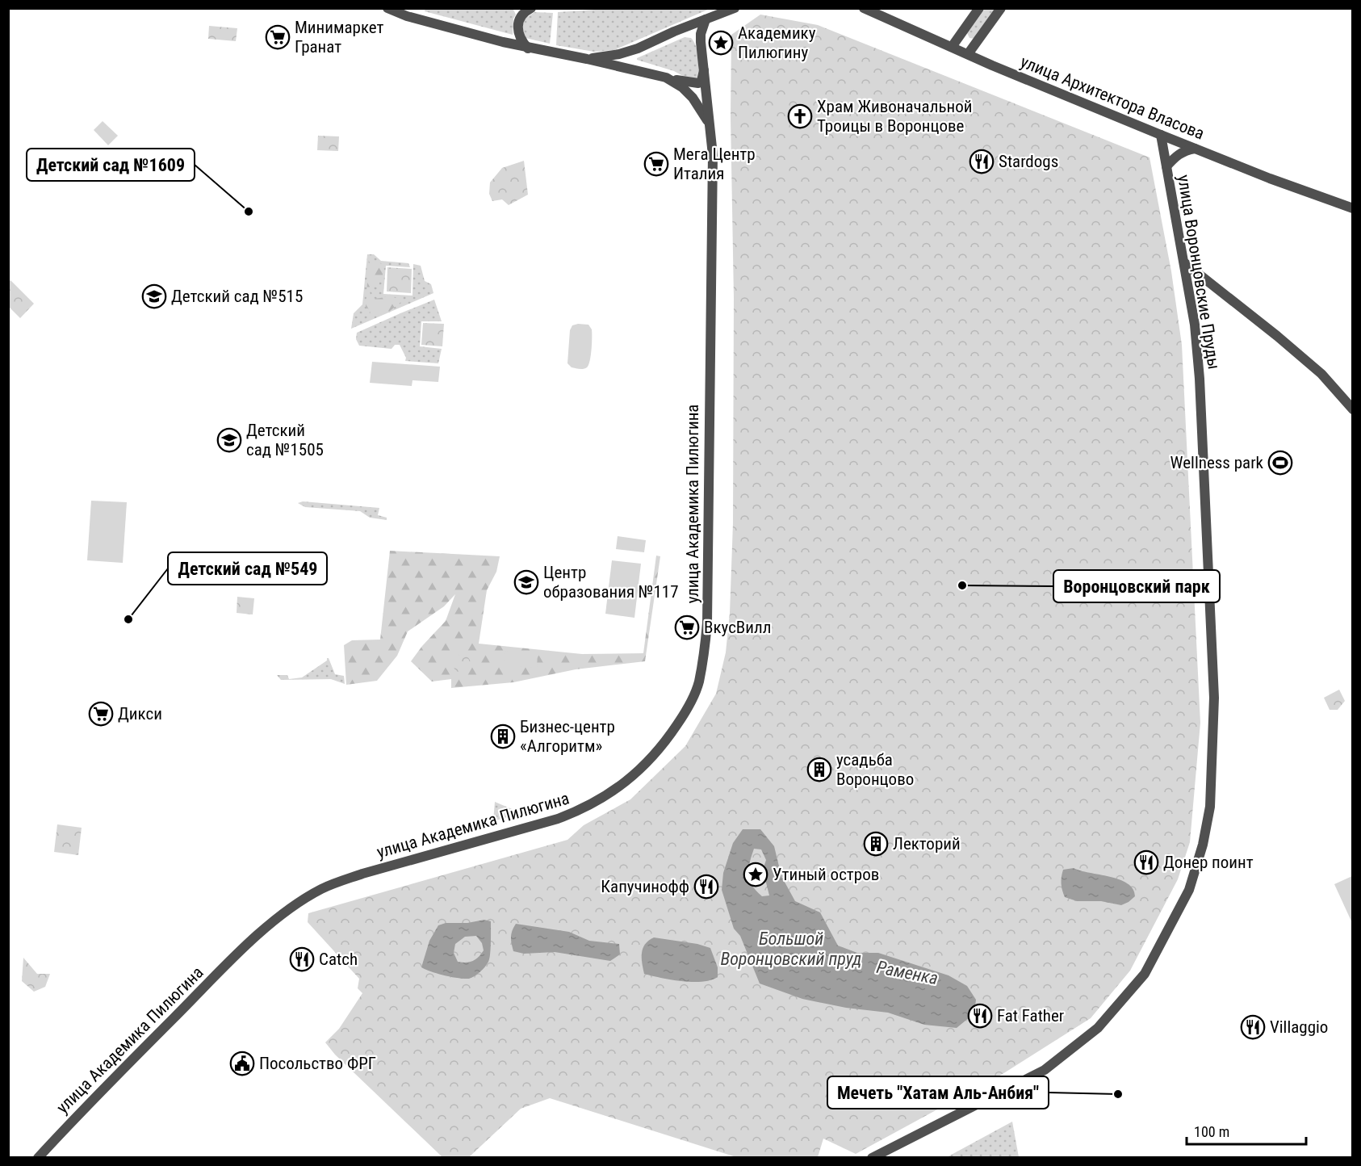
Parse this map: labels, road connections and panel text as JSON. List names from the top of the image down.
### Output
{
  "streets": {
    "street": ["улица Архитектора Власова", "улица Воронцовские Пруды", "улица Академика Пилюгина"]
  },
  "crossings": [
    ["улица Архитектора Власова", "улица Воронцовские Пруды"]
  ],
  "water": ["Большой Воронцовский пруд", "Раменка"],
  "places": {
    "supermarket": [
      "Минимаркет Гранат",
      "Мега Центр Италия",
      "ВкусВилл",
      "Дикси"
    ],
    "place": ["Академику Пилюгину", "Утиный остров"],
    "church": ["Храм Живоначальной Троицы в Воронцове"],
    "restaurant": [
      "Stardogs",
      "Донер поинт",
      "Капучинофф",
      "Catch",
      "Fat Father",
      "Villaggio"
    ],
    "other": [
      "Детский сад №1609",
      "Воронцовский парк",
      "Детский сад №549",
      "Мечеть \"Хатам Аль-Анбия\""
    ],
    "school or university": ["Детский сад №515", "Детский сад №1505", "Центр образования №117"],
    "sports": ["Wellness park"],
    "building": ["Бизнес-центр «Алгоритм»", "усадьба Воронцово", "Лекторий"],
    "public building": ["Посольство ФРГ"]
  },
  "scale_bar": "100 m"
}
